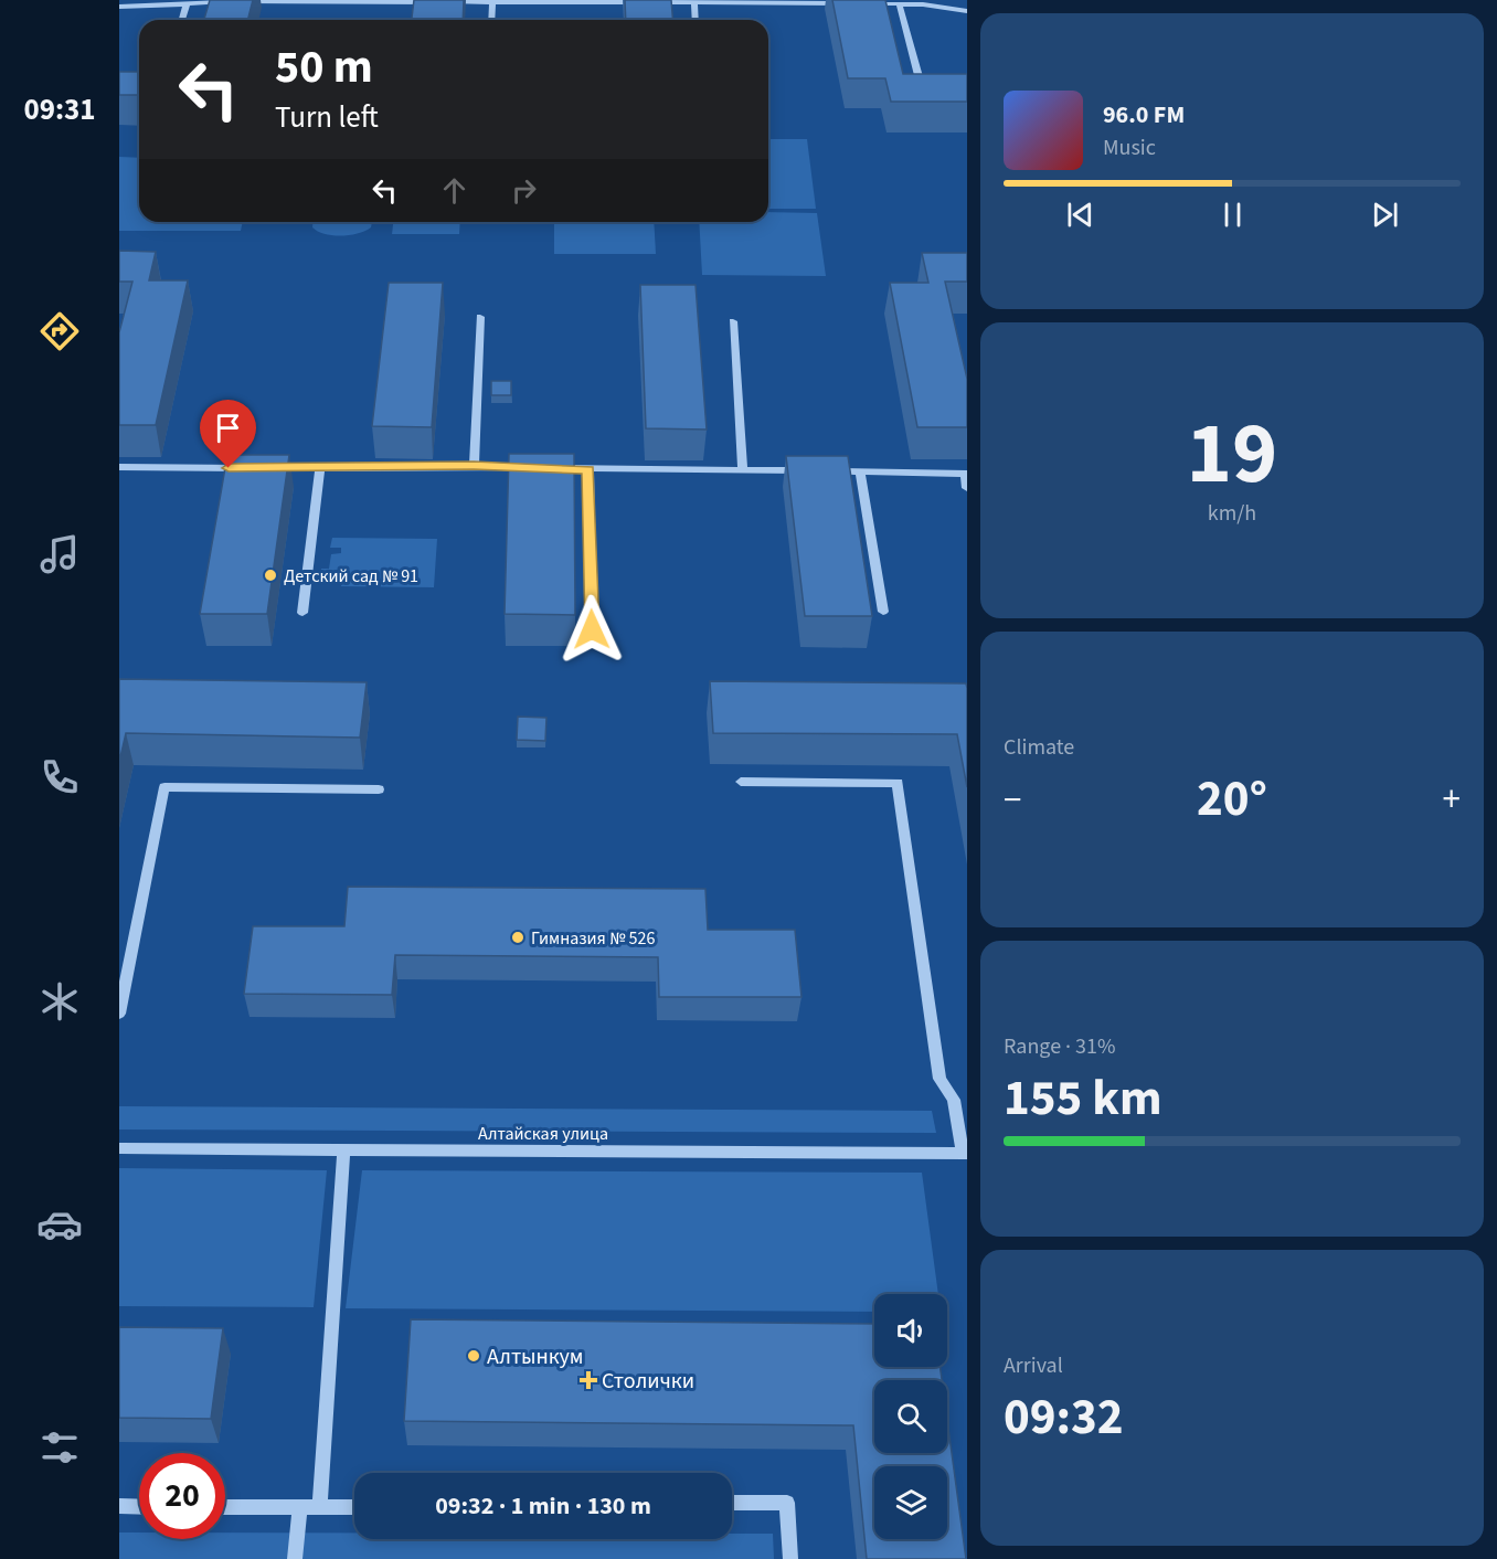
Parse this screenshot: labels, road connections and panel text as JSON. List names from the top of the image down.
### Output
{
  "streets": {
    "street": ["Алтайская улица"]
  },
  "places": {
    "other": ["Детский сад № 91", "Гимназия № 526", "Алтынкум"],
    "health": ["Столички"]
  },
  "page": {
    "tabs": "09:31",
    "turn": ["50 m", "Turn left"],
    "song": ["96.0 FM", "Music"],
    "tile": [
      ["19", "km/h"],
      "Climate",
      ["Range · 31%", "155 km"],
      ["Arrival", "09:32"]
    ],
    "heat": ["−", "20°", "+"],
    "limit": "20",
    "trip": "09:32 · 1 min · 130 m"
  }
}
